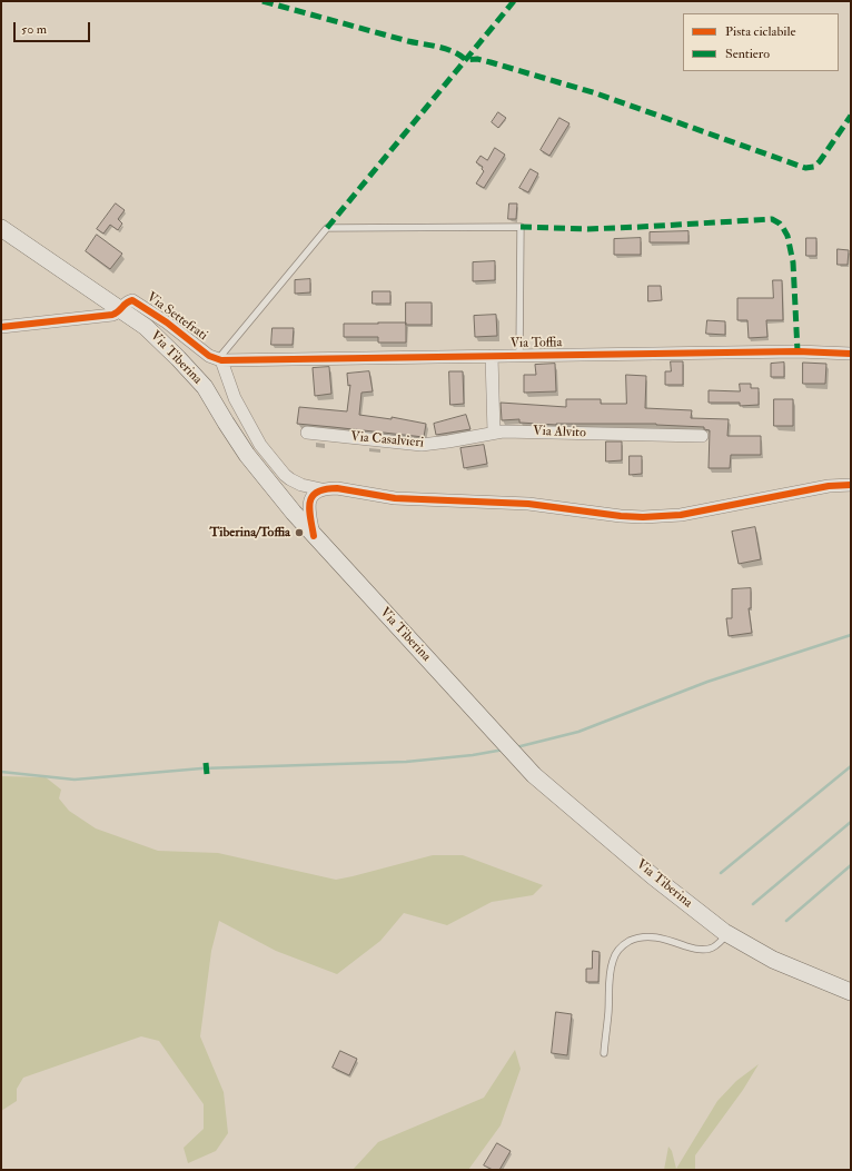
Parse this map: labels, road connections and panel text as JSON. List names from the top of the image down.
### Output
{
  "streets": {
    "main road": ["Via Tiberina"],
    "street": [
      "Via Settefrati",
      "Via Toffia",
      "Via Alvito",
      "Via Casalvieri"
    ]
  },
  "crossings": [
    ["Via Settefrati", "Via Toffia"],
    ["Via Settefrati", "Via Tiberina"],
    ["Via Alvito", "Via Casalvieri"]
  ],
  "places": ["Tiberina/Toffia"],
  "legend": ["Pista ciclabile", "Sentiero"],
  "scale_bar": "50 m"
}
